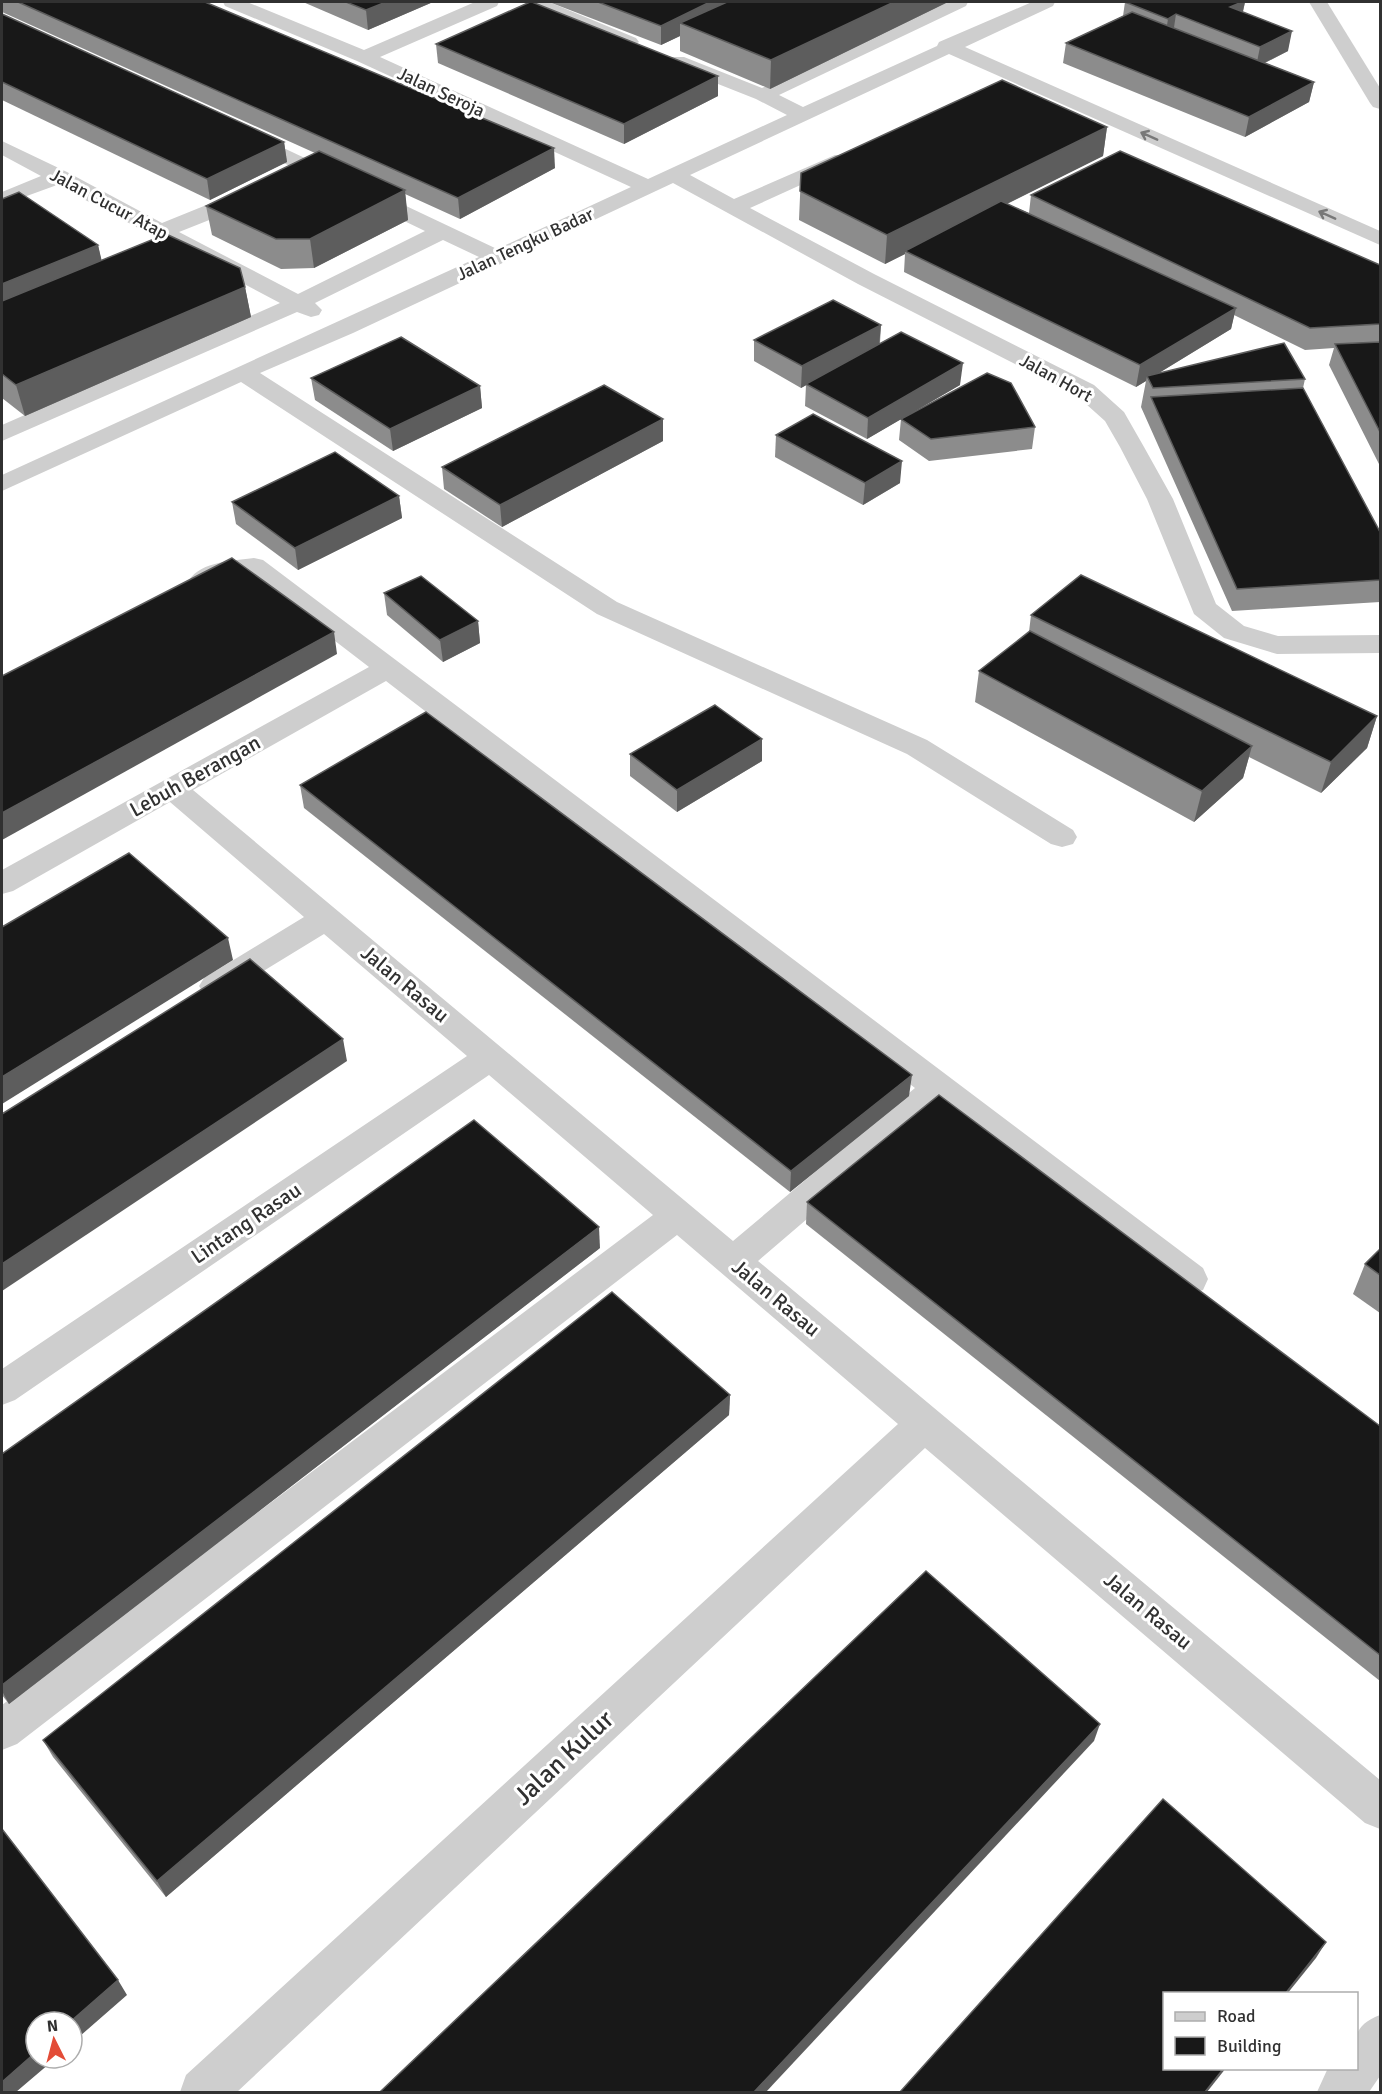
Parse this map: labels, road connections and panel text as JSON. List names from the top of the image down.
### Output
{
  "streets": {
    "street": [
      "Jalan Seroja",
      "Jalan Cucur Atap",
      "Jalan Tengku Badar",
      "Jalan Hort",
      "Lebuh Berangan",
      "Jalan Rasau",
      "Lintang Rasau",
      "Jalan Kulur"
    ]
  },
  "crossings": [
    ["Jalan Seroja", "Jalan Tengku Badar"],
    ["Jalan Cucur Atap", "Jalan Tengku Badar"],
    ["Jalan Tengku Badar", "Jalan Hort"],
    ["Lebuh Berangan", "Jalan Rasau"],
    ["Jalan Rasau", "Lintang Rasau"],
    ["Jalan Rasau", "Jalan Kulur"]
  ],
  "legend": ["Road", "Building"],
  "north": "top"
}
